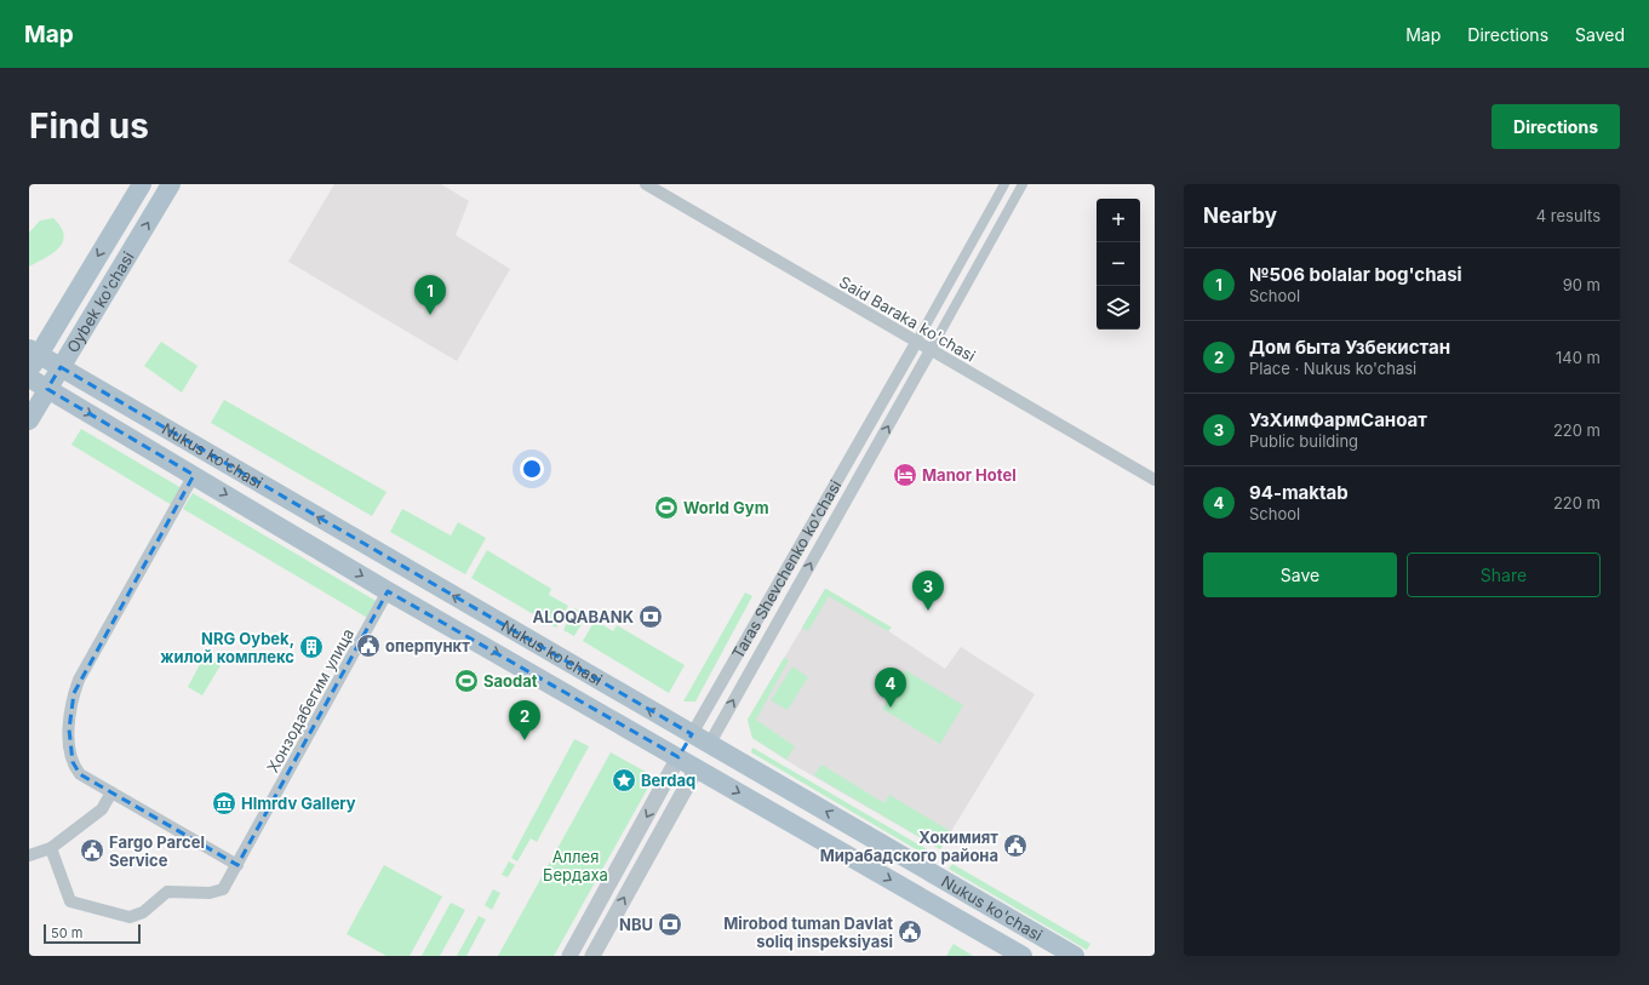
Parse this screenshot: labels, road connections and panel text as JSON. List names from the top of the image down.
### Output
{
  "streets": {
    "main road": ["Oybek ko'chasi", "Nukus ko'chasi", "Taras Shevchenko ko'chasi"],
    "street": ["Said Baraka ko'chasi", "Хонзодабегим улица"]
  },
  "crossings": [
    ["Oybek ko'chasi", "Nukus ko'chasi"],
    ["Said Baraka ko'chasi", "Taras Shevchenko ko'chasi"],
    ["Nukus ko'chasi", "Taras Shevchenko ko'chasi"],
    ["Nukus ko'chasi", "Хонзодабегим улица"]
  ],
  "parks": ["Аллея Бердаха"],
  "places": {
    "hotel": ["Manor Hotel"],
    "sports": ["World Gym", "Saodat"],
    "bank": ["ALOQABANK", "NBU"],
    "public building": [
      "оперпункт",
      "Хокимият Мирабадского района",
      "Fargo Parcel Service",
      "Mirobod tuman Davlat soliq inspeksiyasi"
    ],
    "building": ["NRG Oybek, жилой комплекс"],
    "place": ["Berdaq"],
    "museum": ["Hlmrdv Gallery"]
  },
  "scale_bar": "50 m",
  "page": {
    "header": "Map",
    "nav": ["Map", "Directions", "Saved"],
    "buttons": [
      "Directions",
      ["Save", "Share"]
    ],
    "title": "Find us",
    "heading": ["Nearby", "4 results"],
    "map_buttons": ["+", "−"],
    "list": [
      {
        "mark": "1",
        "name": "№506 bolalar bog'chasi",
        "note": "School",
        "value": "90 m"
      },
      {
        "mark": "2",
        "name": "Дом быта Узбекистан",
        "note": "Place · Nukus ko'chasi",
        "value": "140 m"
      },
      {
        "mark": "3",
        "name": "УзХимФармСаноат",
        "note": "Public building",
        "value": "220 m"
      },
      {
        "mark": "4",
        "name": "94-maktab",
        "note": "School",
        "value": "220 m"
      }
    ],
    "pins": [
      "1",
      "3",
      "4",
      "2"
    ],
    "scale": "50 m"
  }
}
